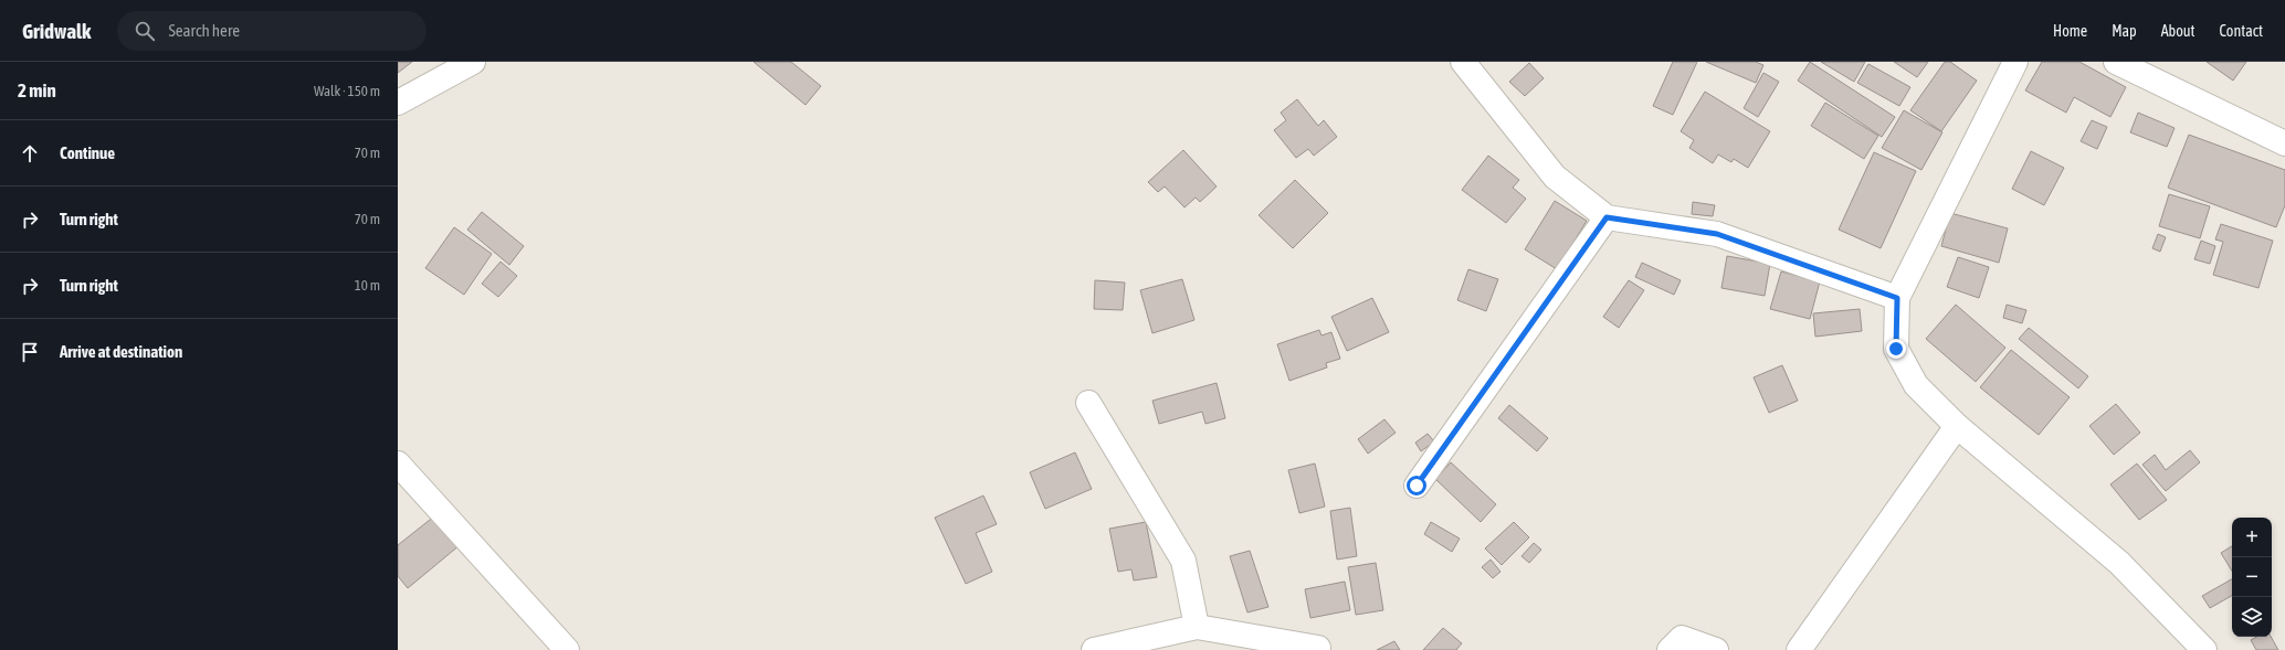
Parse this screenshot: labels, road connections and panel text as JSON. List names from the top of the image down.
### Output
{
  "page": {
    "header": "Gridwalk",
    "search": "Search here",
    "nav": [
      "Home",
      "Map",
      "About",
      "Contact"
    ],
    "heading": ["2 min", "Walk · 150 m"],
    "list": [
      ["Continue", "70 m"],
      ["Turn right", "70 m"],
      ["Turn right", "10 m"],
      "Arrive at destination"
    ],
    "map_buttons": ["+", "−"]
  }
}
